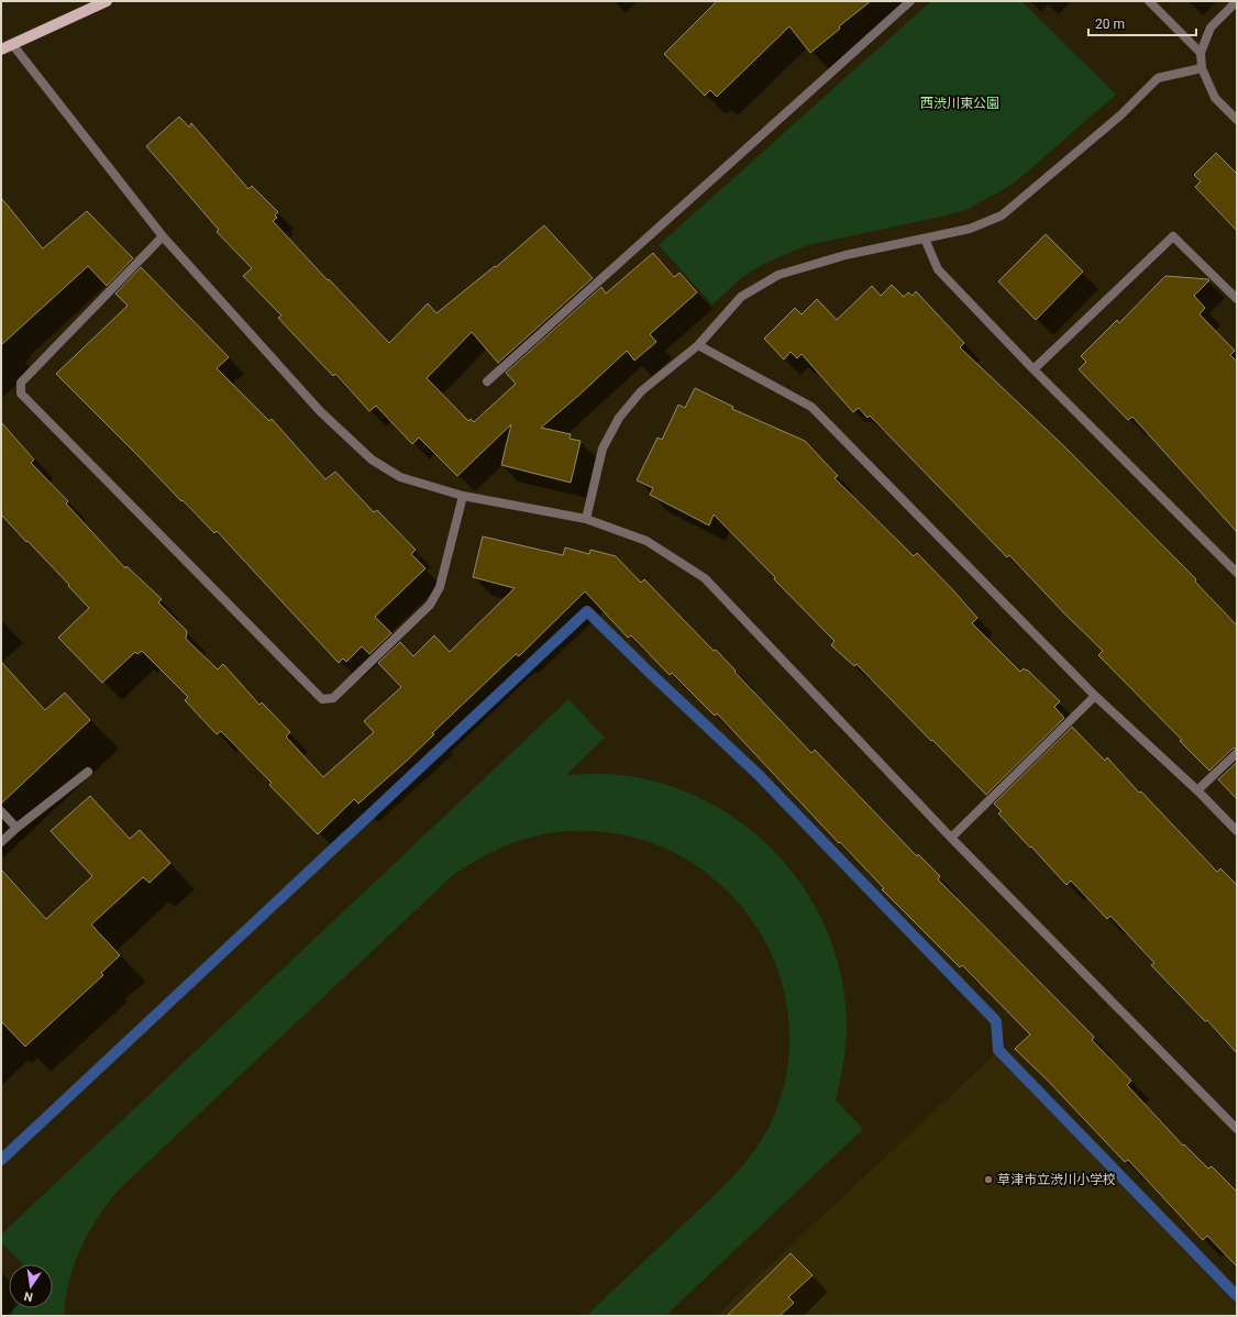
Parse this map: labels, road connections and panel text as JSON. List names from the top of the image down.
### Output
{
  "parks": ["西渋川東公園"],
  "places": ["草津市立渋川小学校"],
  "scale_bar": "20 m",
  "north": "bottom"
}
